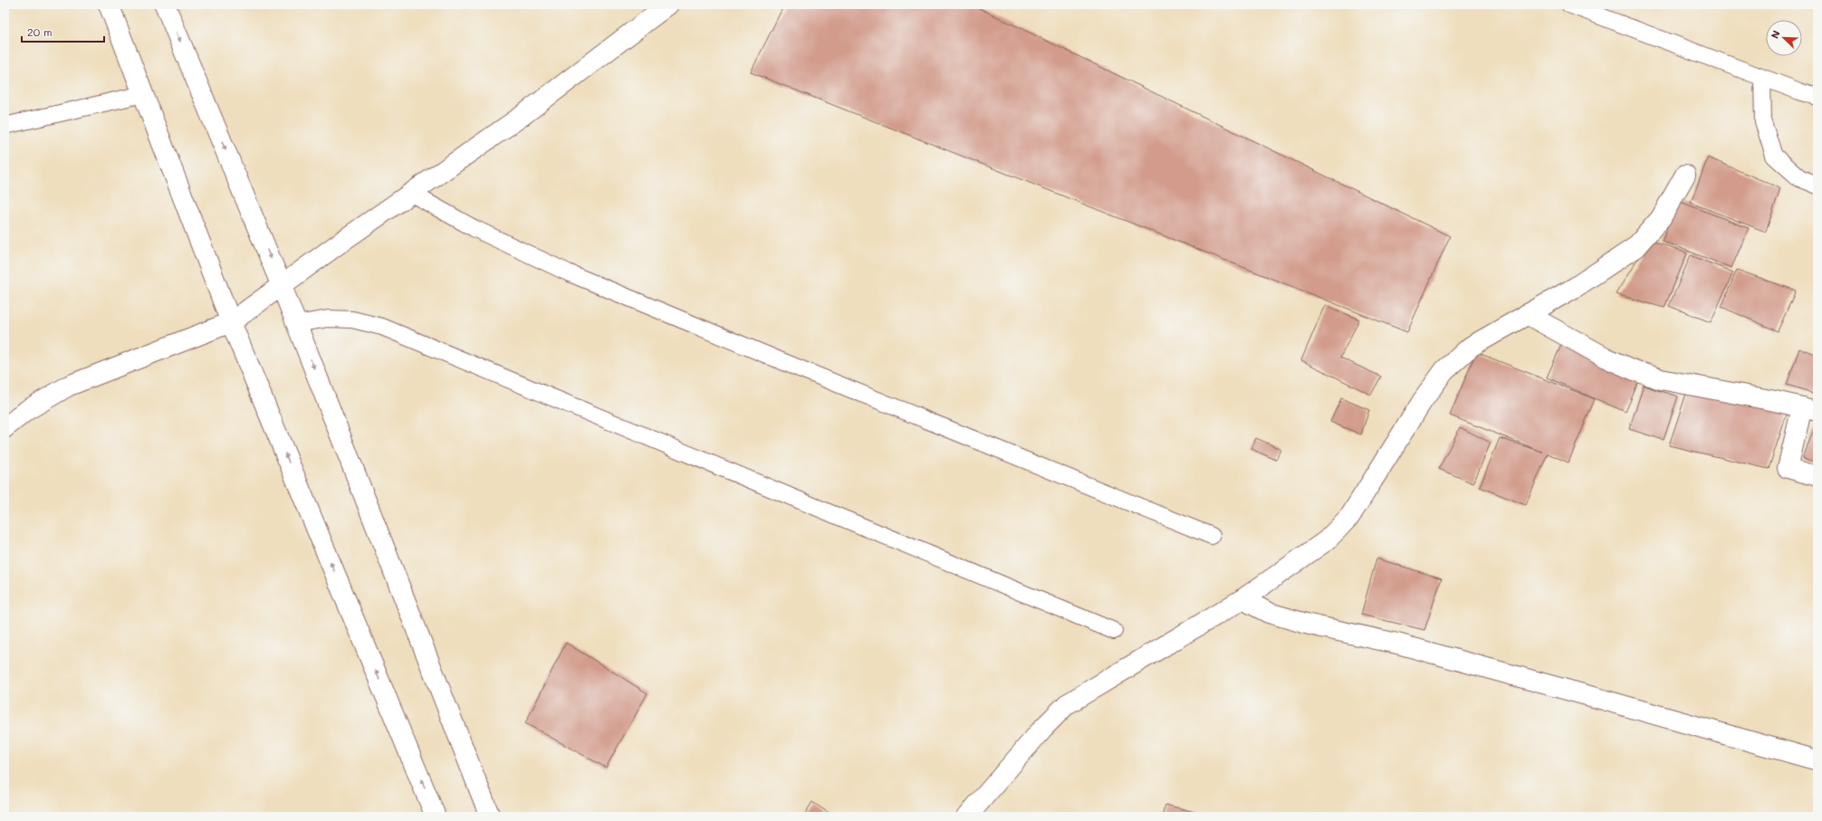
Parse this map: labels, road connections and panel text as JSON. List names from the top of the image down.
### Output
{
  "scale_bar": "20 m",
  "north": "top left"
}
